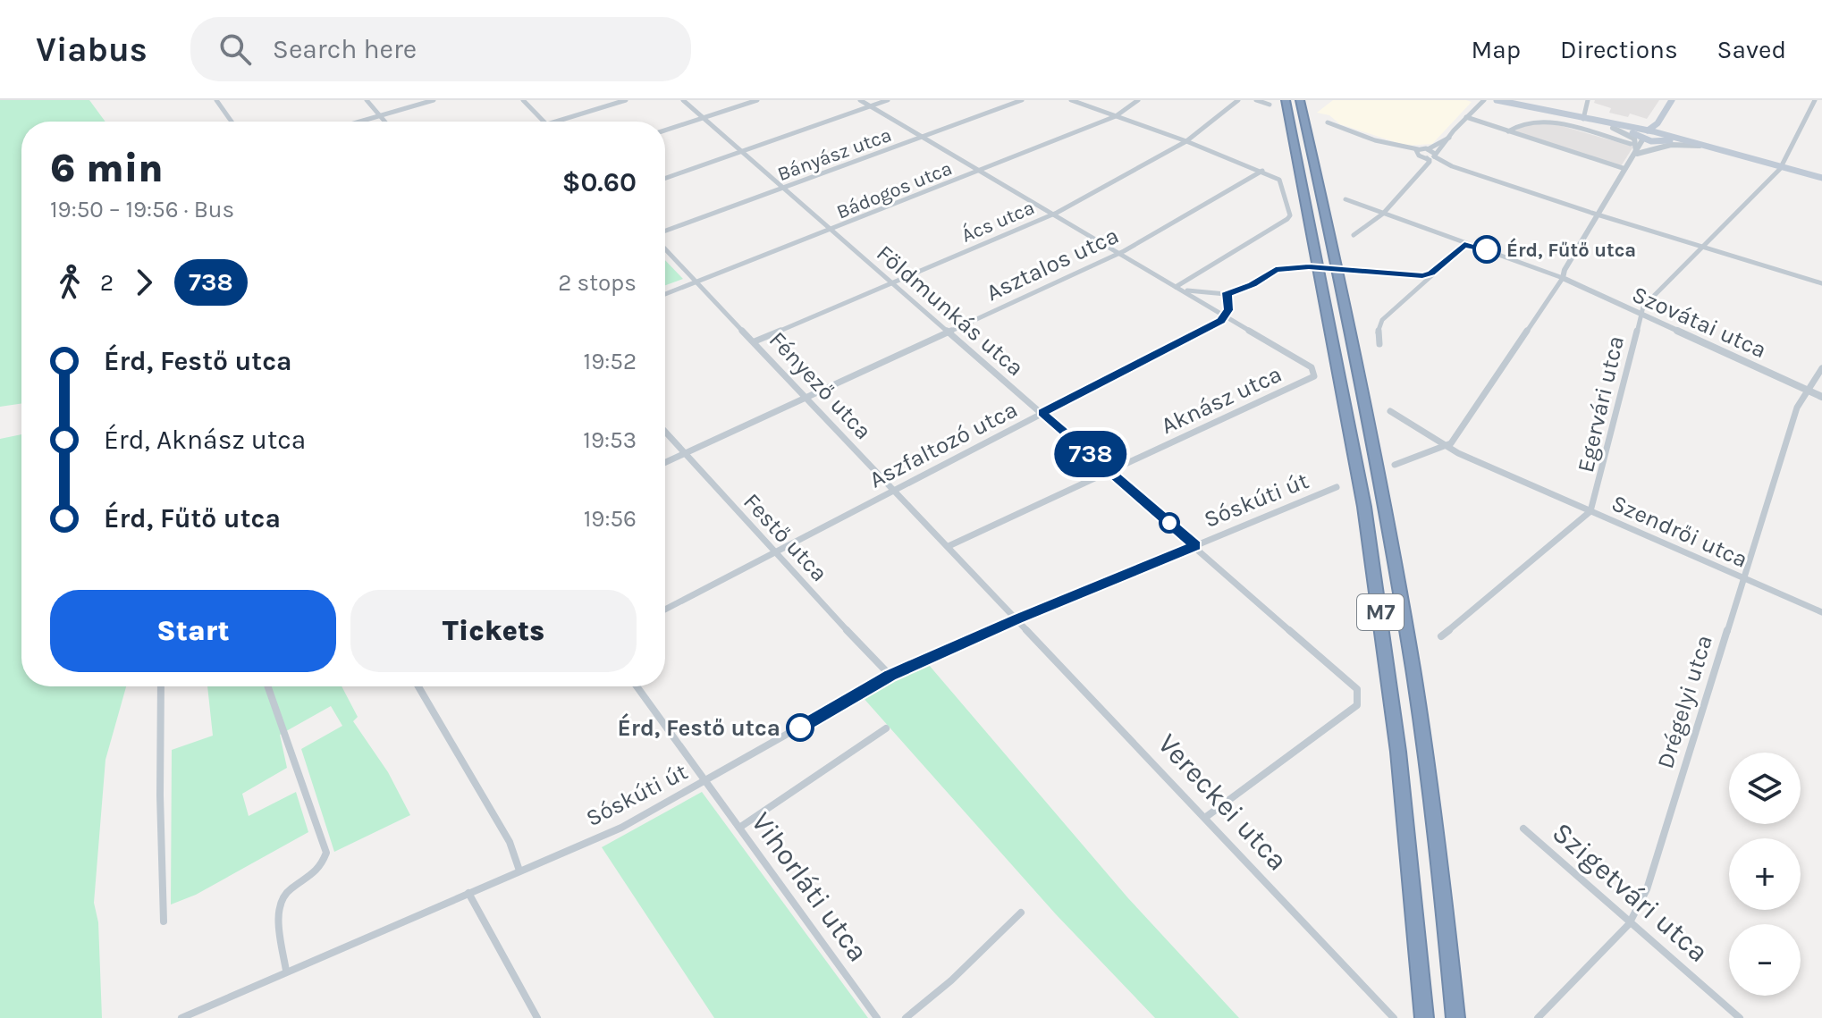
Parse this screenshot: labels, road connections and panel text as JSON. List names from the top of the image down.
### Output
{
  "streets": {
    "highway": ["M7"],
    "street": [
      "Bányász utca",
      "Bádogos utca",
      "Ács utca",
      "Asztalos utca",
      "Földmunkás utca",
      "Szovátai utca",
      "Fényező utca",
      "Aknász utca",
      "Egervári utca",
      "Aszfaltozó utca",
      "Sóskúti út",
      "Szendrői utca",
      "Festő utca",
      "Drégelyi utca",
      "Vereckei utca",
      "Vihorláti utca",
      "Szigetvári utca"
    ]
  },
  "crossings": [
    ["Bányász utca", "Földmunkás utca"],
    ["Bádogos utca", "Földmunkás utca"],
    ["Bádogos utca", "Fényező utca"],
    ["Ács utca", "Földmunkás utca"],
    ["Ács utca", "Fényező utca"],
    ["Asztalos utca", "Földmunkás utca"],
    ["Asztalos utca", "Fényező utca"],
    ["Asztalos utca", "Festő utca"],
    ["Földmunkás utca", "Aknász utca"],
    ["Földmunkás utca", "Aszfaltozó utca"],
    ["Földmunkás utca", "Sóskúti út"],
    ["Szovátai utca", "Egervári utca"],
    ["Szovátai utca", "Drégelyi utca"],
    ["Fényező utca", "Aknász utca"],
    ["Fényező utca", "Aszfaltozó utca"],
    ["Fényező utca", "Sóskúti út"],
    ["Fényező utca", "Vereckei utca"],
    ["Aknász utca", "Aszfaltozó utca"],
    ["Egervári utca", "Szendrői utca"],
    ["Aszfaltozó utca", "Festő utca"],
    ["Sóskúti út", "Festő utca"],
    ["Sóskúti út", "Vereckei utca"],
    ["Sóskúti út", "Vihorláti utca"],
    ["Szendrői utca", "Drégelyi utca"],
    ["Drégelyi utca", "Szigetvári utca"]
  ],
  "places": ["Érd, Fűtő utca", "Érd, Festő utca"],
  "lines": ["bus line 738"],
  "page": {
    "header": "Viabus",
    "search": "Search here",
    "nav": ["Map", "Directions", "Saved"],
    "on_map": "738",
    "heading": ["6 min", "19:50 – 19:56 · Bus", "$0.60"],
    "legs": ["2", "738", "2 stops"],
    "list": [
      {
        "name": "Érd, Festő utca",
        "value": "19:52"
      },
      {
        "name": "Érd, Aknász utca",
        "value": "19:53"
      },
      {
        "name": "Érd, Fűtő utca",
        "value": "19:56"
      }
    ],
    "buttons": ["Start", "Tickets"],
    "map_buttons": ["+", "−"]
  }
}
